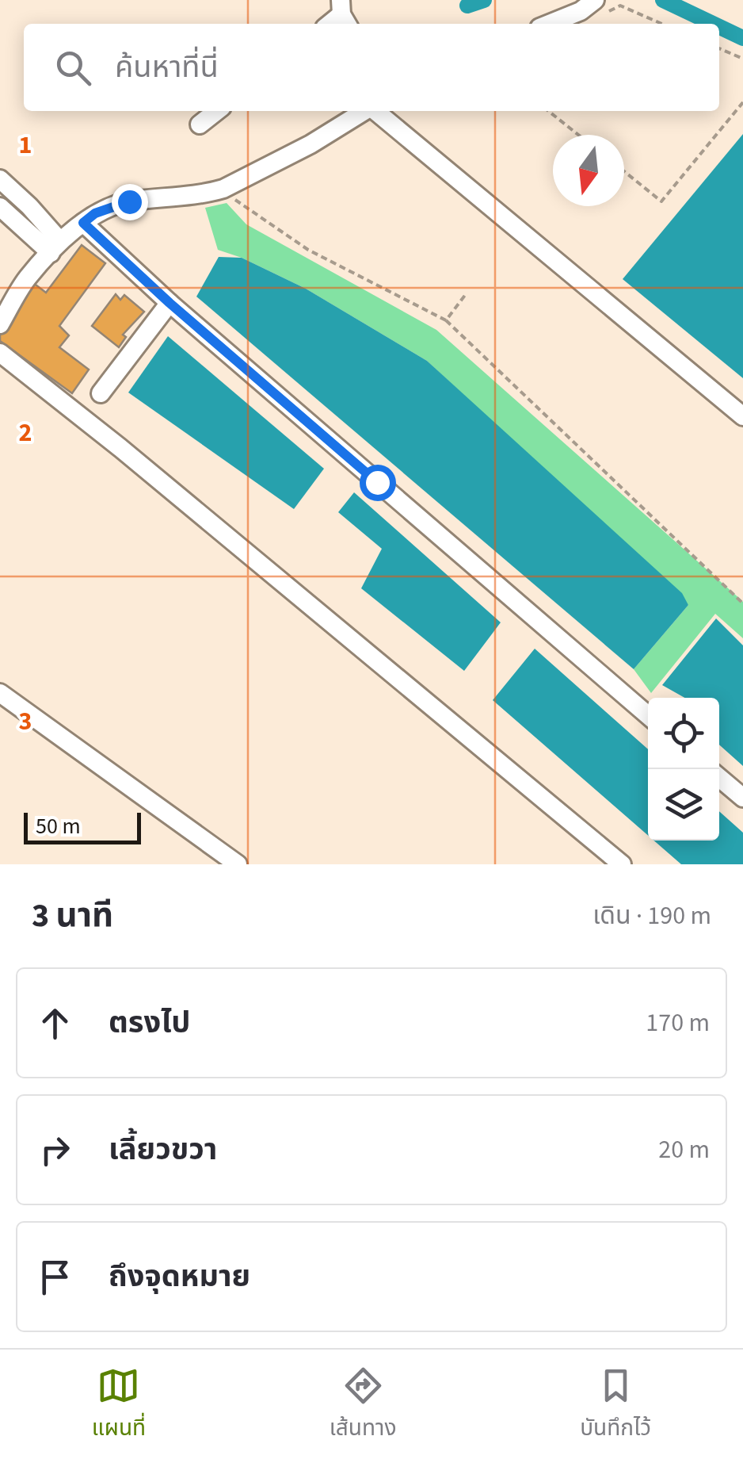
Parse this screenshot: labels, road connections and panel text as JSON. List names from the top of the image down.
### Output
{
  "scale_bar": "50 m",
  "north": "bottom",
  "page": {
    "search": "ค้นหาที่นี่",
    "scale": "50 m",
    "heading": ["3 นาที", "เดิน · 190 m"],
    "list": [
      ["ตรงไป", "170 m"],
      ["เลี้ยวขวา", "20 m"],
      "ถึงจุดหมาย"
    ],
    "nav": ["แผนที่", "เส้นทาง", "บันทึกไว้"]
  },
  "grid": {
    "rows": ["1", "2", "3"]
  }
}
